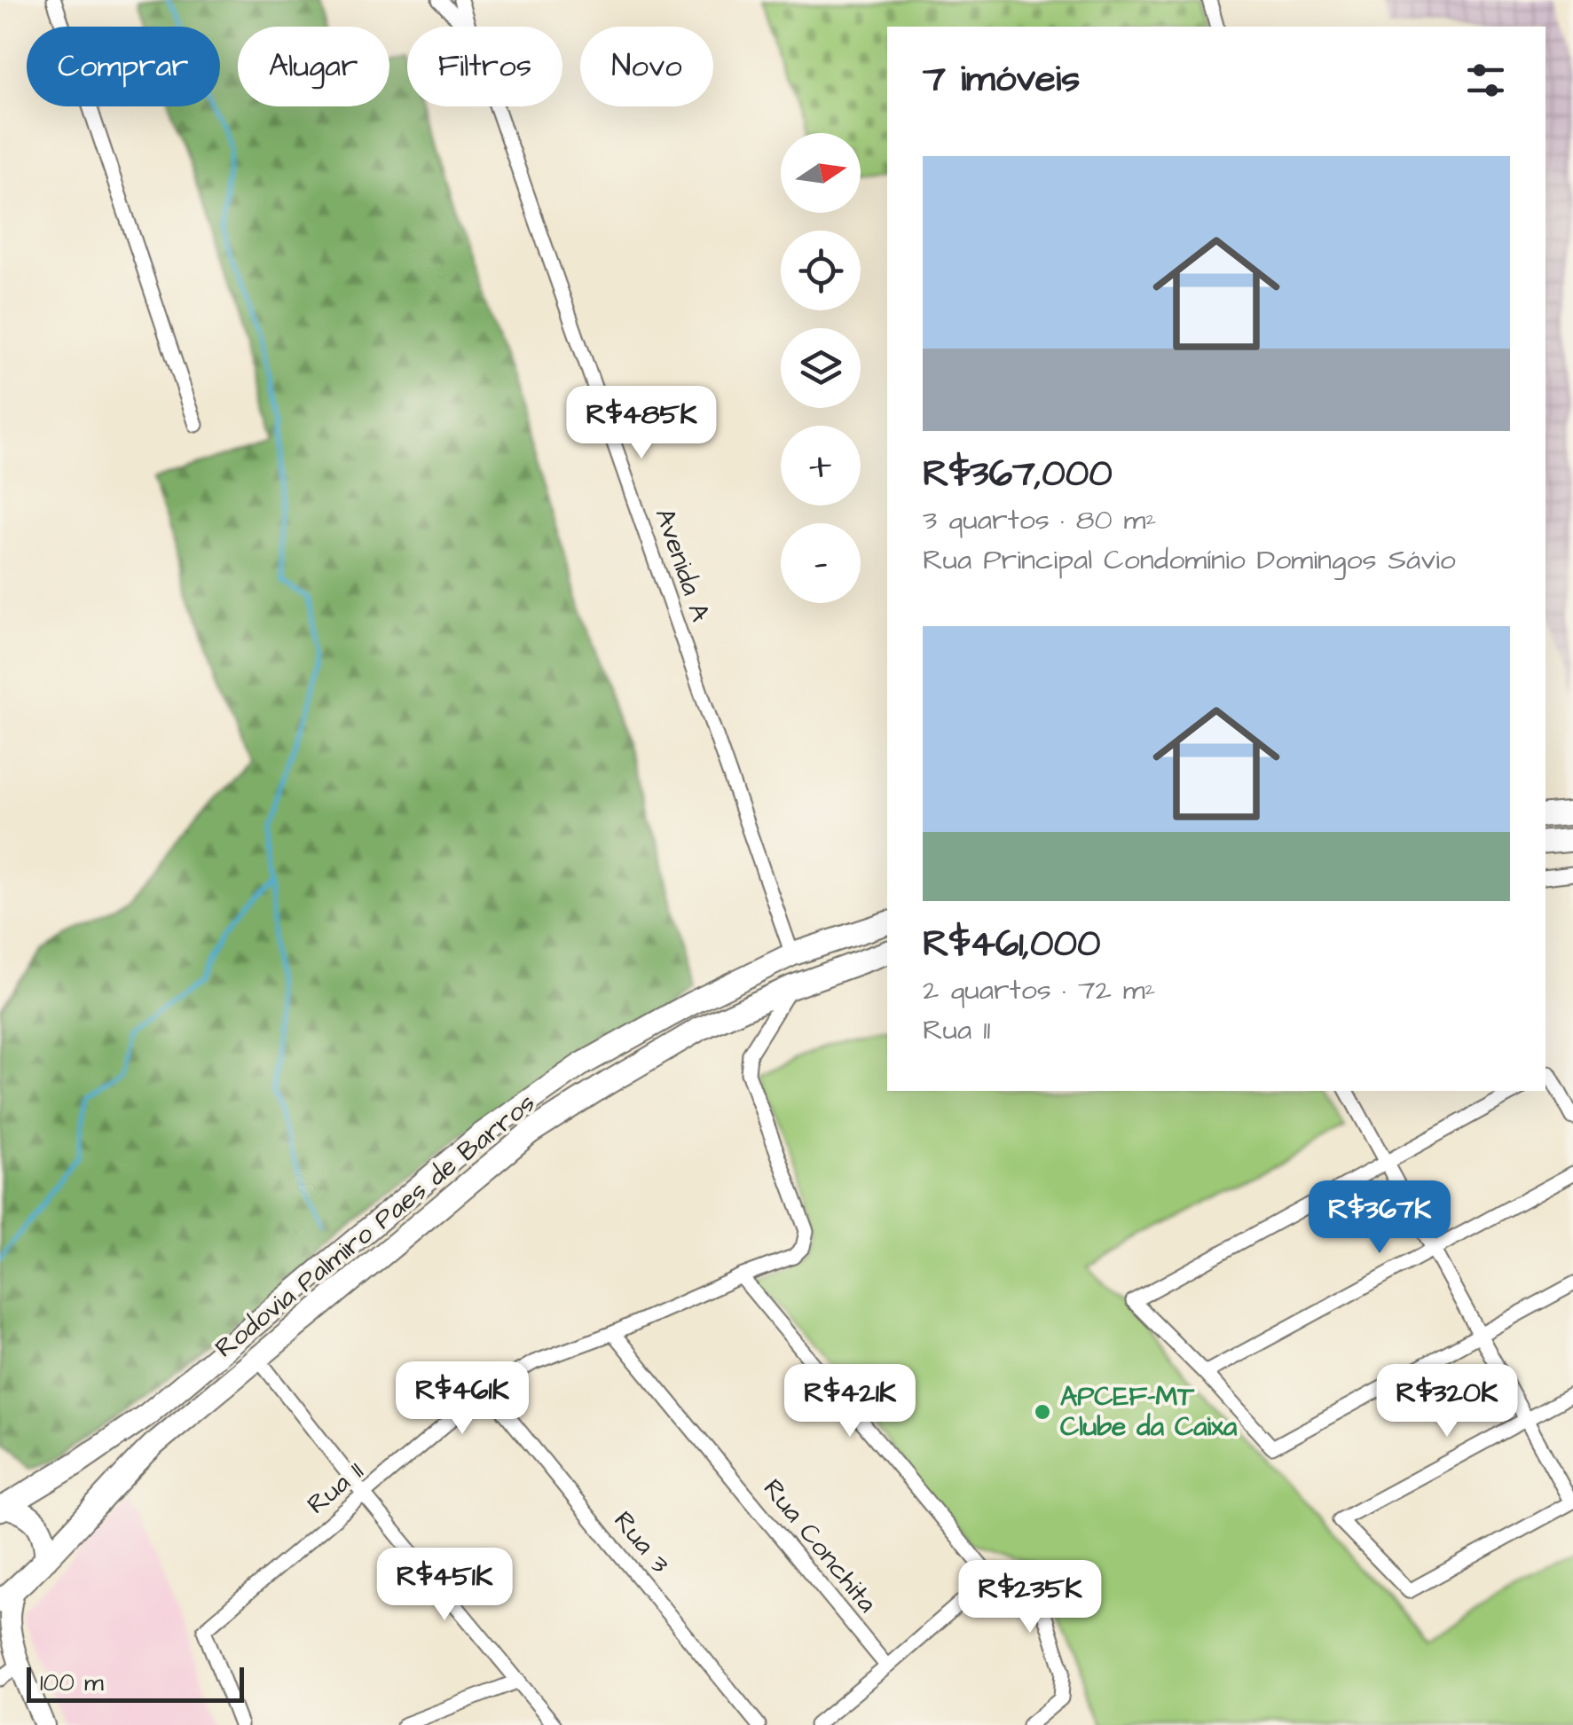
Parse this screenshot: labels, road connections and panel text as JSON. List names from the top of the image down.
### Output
{
  "streets": {
    "main road": ["Rodovia Palmiro Paes de Barros"],
    "street": [
      "Avenida A",
      "Rua 11",
      "Rua 3",
      "Rua Conchita"
    ]
  },
  "crossings": [
    ["Avenida A", "Rodovia Palmiro Paes de Barros"],
    ["Rodovia Palmiro Paes de Barros", "Rua 11"],
    ["Rua 11", "Rua 3"],
    ["Rua 11", "Rua Conchita"]
  ],
  "places": ["APCEF-MT Clube da Caixa"],
  "scale_bar": "100 m",
  "north": "right",
  "page": {
    "chip": [
      "Comprar",
      "Alugar",
      "Filtros",
      "Novo"
    ],
    "heading": "7 imóveis",
    "map_buttons": ["+", "−"],
    "list": [
      {
        "name": "R$367,000",
        "note": "3 quartos · 80 m² · Rua Principal Condomínio Domingos Sávio"
      },
      {
        "name": "R$461,000",
        "note": "2 quartos · 72 m² · Rua 11"
      }
    ],
    "price": [
      "R$485K",
      "R$367K",
      "R$461K",
      "R$421K",
      "R$320K",
      "R$451K",
      "R$235K"
    ],
    "scale": "100 m"
  }
}
